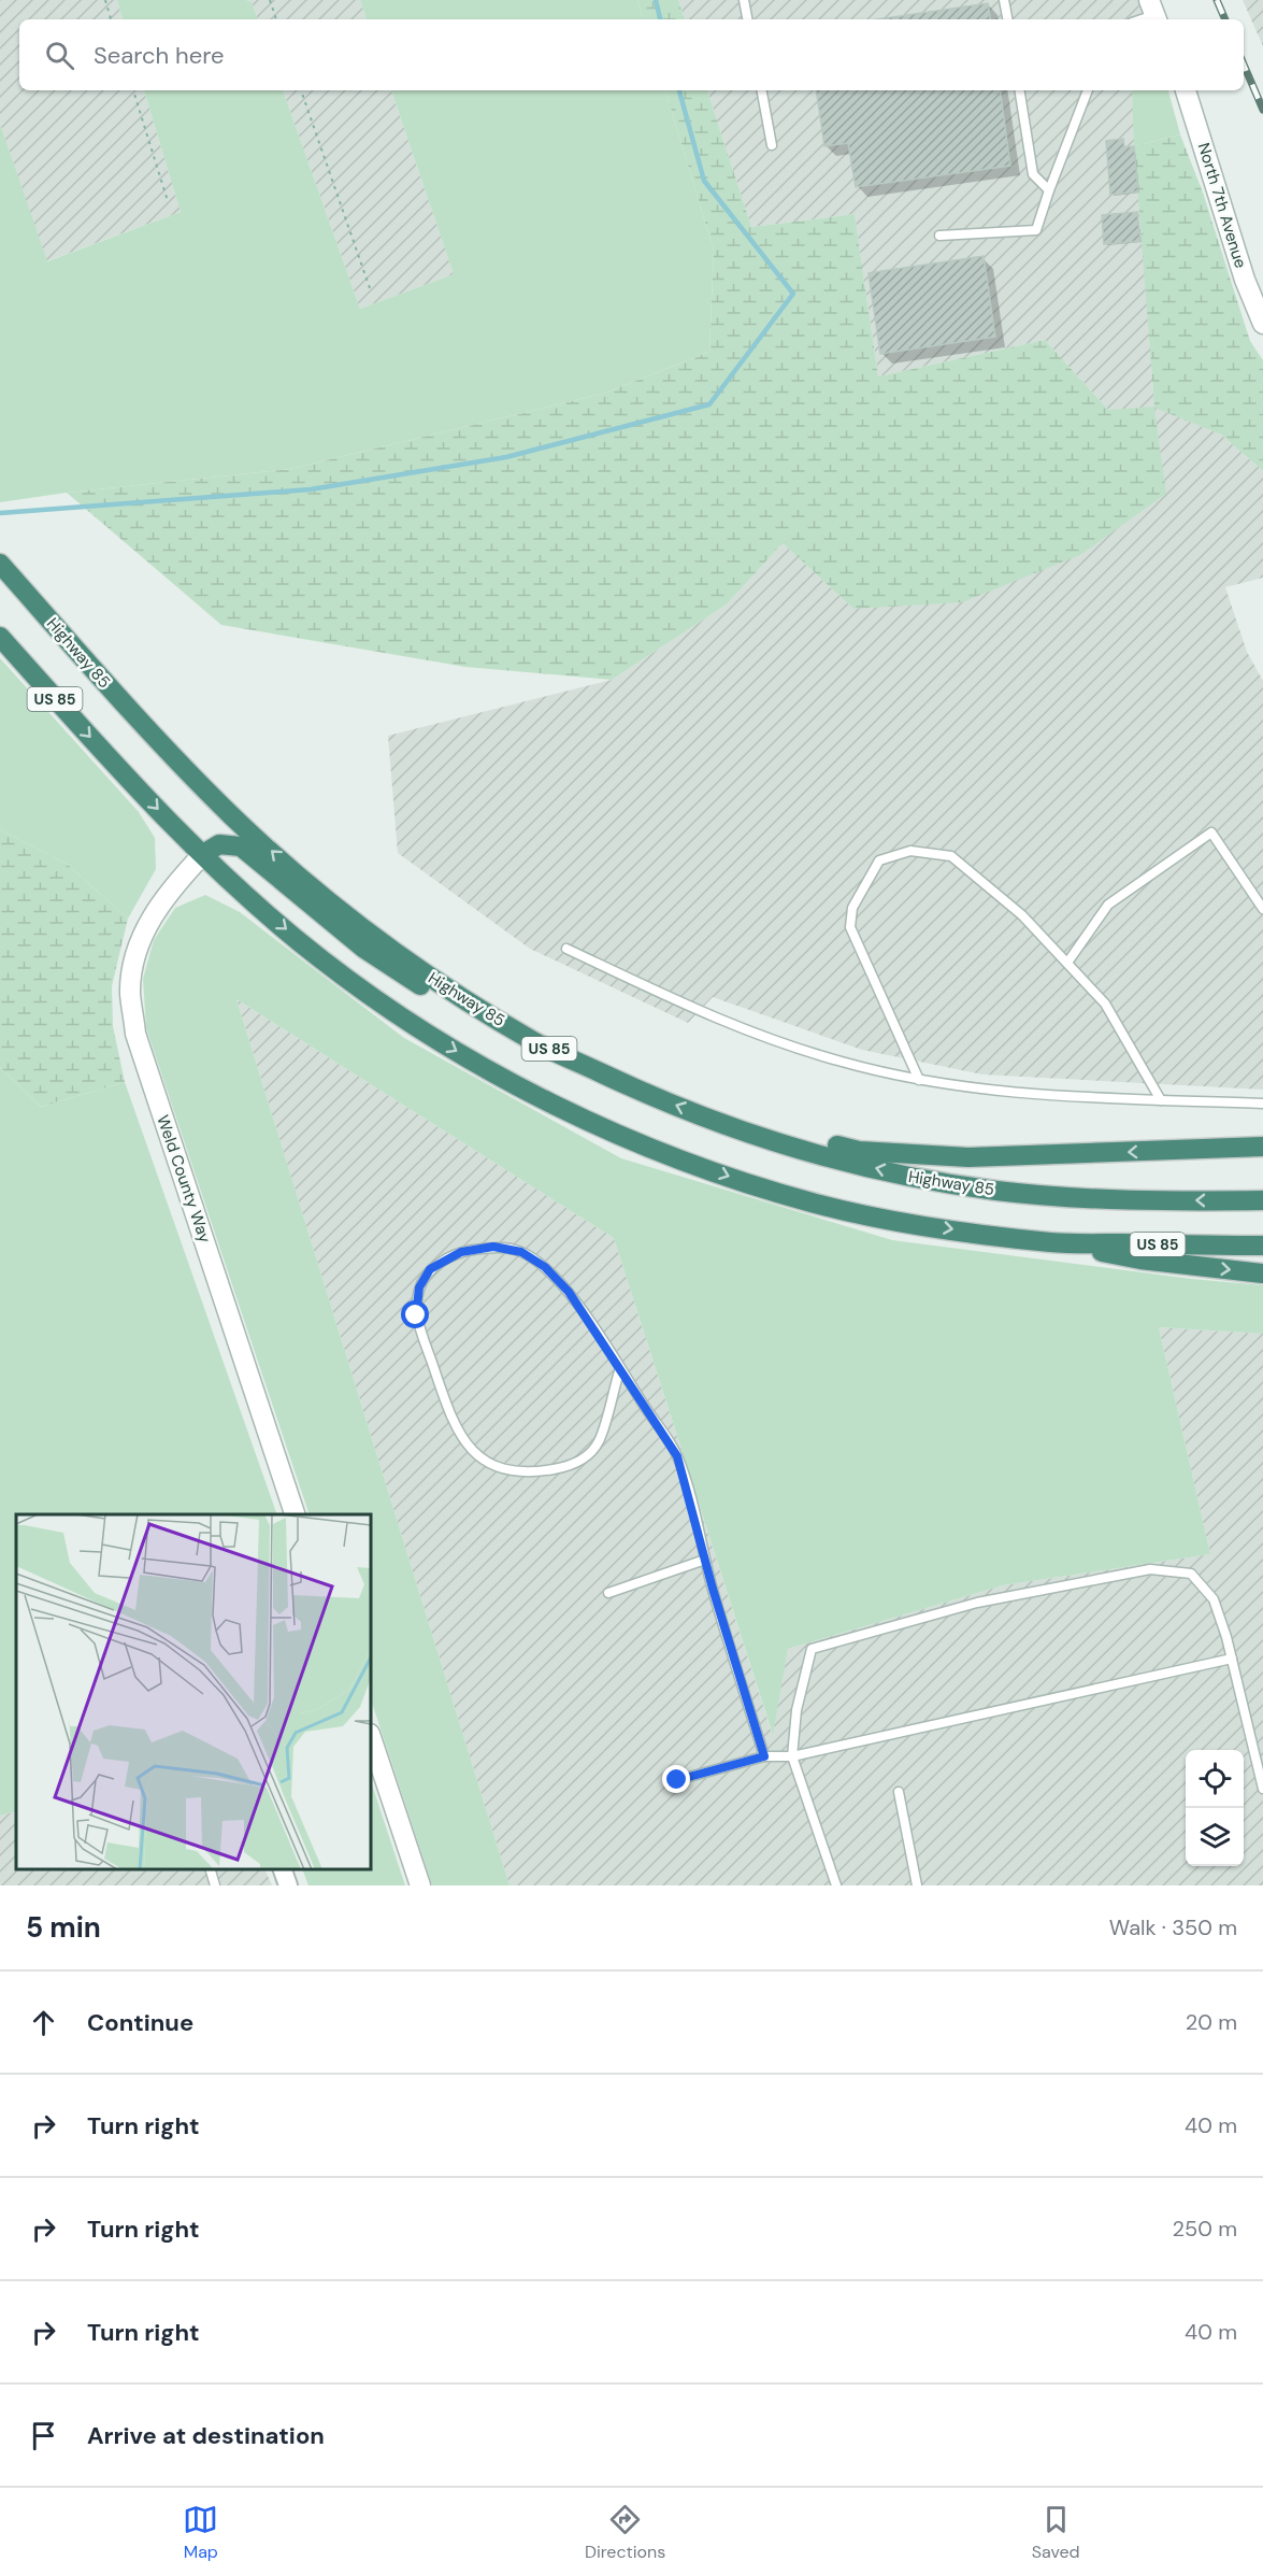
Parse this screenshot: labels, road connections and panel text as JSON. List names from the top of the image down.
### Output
{
  "streets": {
    "highway": ["Highway 85", "US 85"],
    "street": ["North 7th Avenue", "Weld County Way"]
  },
  "crossings": [
    ["US 85", "Weld County Way"]
  ],
  "page": {
    "search": "Search here",
    "heading": ["5 min", "Walk · 350 m"],
    "list": [
      ["Continue", "20 m"],
      ["Turn right", "40 m"],
      ["Turn right", "250 m"],
      ["Turn right", "40 m"],
      "Arrive at destination"
    ],
    "nav": ["Map", "Directions", "Saved"]
  }
}
